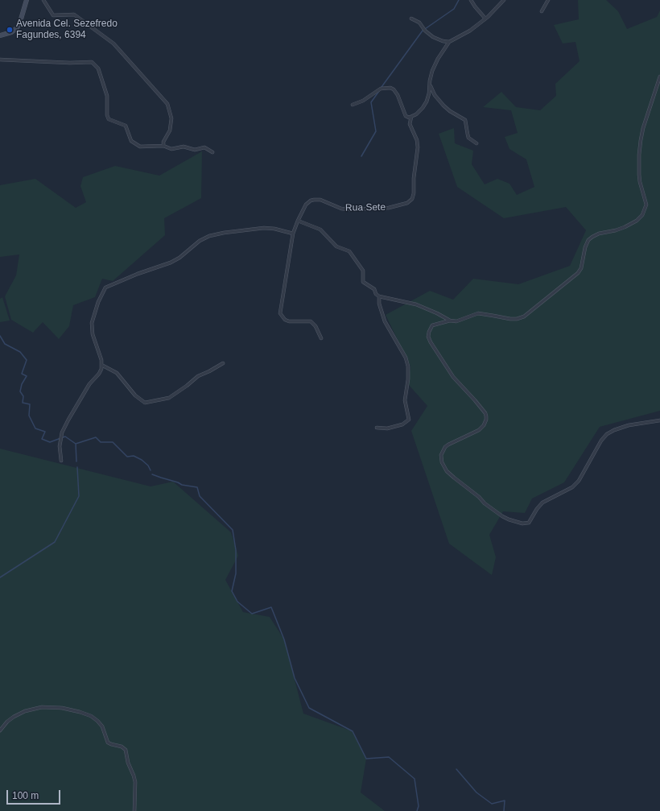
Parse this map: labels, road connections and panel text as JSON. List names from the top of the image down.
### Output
{
  "streets": {
    "street": ["Rua Sete"]
  },
  "places": ["Avenida Cel. Sezefredo Fagundes, 6394"],
  "scale_bar": "100 m"
}
